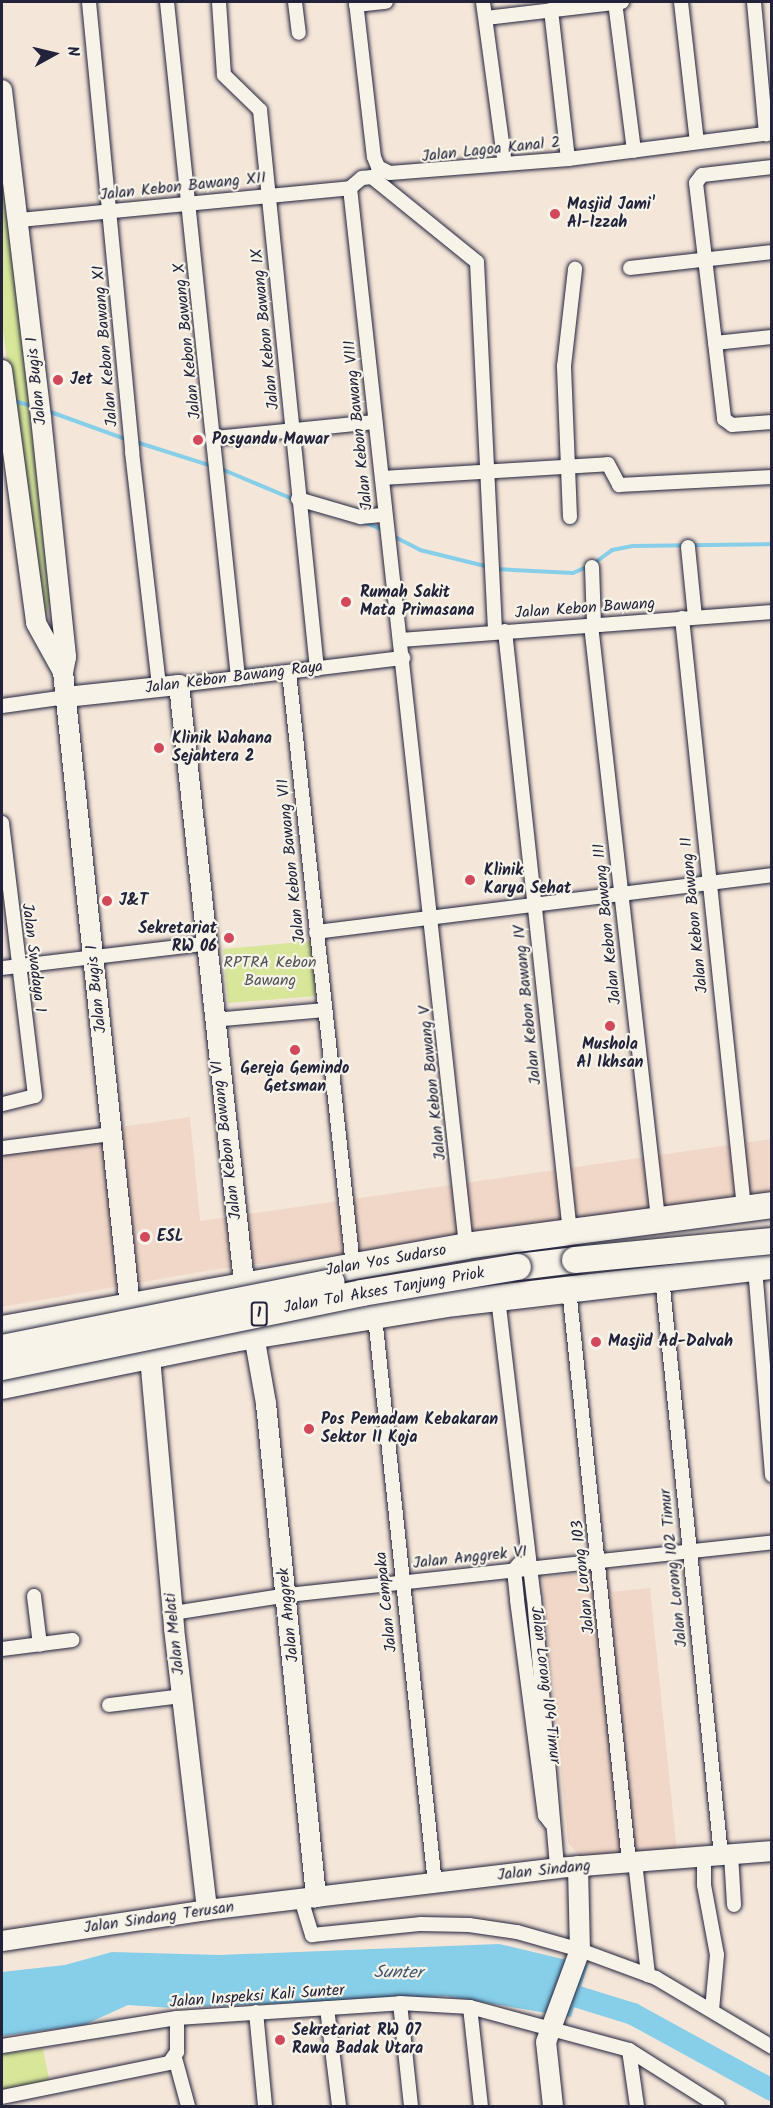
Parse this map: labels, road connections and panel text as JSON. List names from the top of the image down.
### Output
{
  "streets": {
    "highway": ["Jalan Yos Sudarso", "Jalan Tol Akses Tanjung Priok", "1"],
    "street": [
      "Jalan Lagoa Kanal 2",
      "Jalan Kebon Bawang XII",
      "Jalan Kebon Bawang IX",
      "Jalan Kebon Bawang X",
      "Jalan Kebon Bawang XI",
      "Jalan Bugis 1",
      "Jalan Kebon Bawang VIII",
      "Jalan Kebon Bawang",
      "Jalan Kebon Bawang Raya",
      "Jalan Kebon Bawang VII",
      "Jalan Kebon Bawang II",
      "Jalan Kebon Bawang III",
      "Jalan Swadaya 1",
      "Jalan Kebon Bawang IV",
      "Jalan Kebon Bawang V",
      "Jalan Kebon Bawang VI",
      "Jalan Anggrek VI",
      "Jalan Lorong 102 Timur",
      "Jalan Lorong 103",
      "Jalan Cempaka",
      "Jalan Anggrek",
      "Jalan Melati",
      "Jalan Lorong 104 Timur",
      "Jalan Sindang",
      "Jalan Sindang Terusan",
      "Jalan Inspeksi Kali Sunter"
    ]
  },
  "crossings": [
    ["Jalan Kebon Bawang XII", "Jalan Kebon Bawang IX"],
    ["Jalan Kebon Bawang XII", "Jalan Kebon Bawang X"],
    ["Jalan Kebon Bawang XII", "Jalan Kebon Bawang XI"],
    ["Jalan Kebon Bawang XII", "Jalan Bugis 1"],
    ["Jalan Kebon Bawang XII", "Jalan Kebon Bawang VIII"],
    ["Jalan Kebon Bawang XII", "Jalan Kebon Bawang IV"],
    ["Jalan Kebon Bawang IX", "Jalan Kebon Bawang Raya"],
    ["Jalan Kebon Bawang X", "Jalan Kebon Bawang Raya"],
    ["Jalan Kebon Bawang XI", "Jalan Kebon Bawang Raya"],
    ["Jalan Kebon Bawang XI", "Jalan Kebon Bawang VI"],
    ["Jalan Bugis 1", "Jalan Kebon Bawang Raya"],
    ["Jalan Bugis 1", "Jalan Yos Sudarso"],
    ["Jalan Kebon Bawang VIII", "Jalan Kebon Bawang"],
    ["Jalan Kebon Bawang VIII", "Jalan Kebon Bawang Raya"],
    ["Jalan Kebon Bawang VIII", "Jalan Kebon Bawang V"],
    ["Jalan Kebon Bawang", "Jalan Kebon Bawang II"],
    ["Jalan Kebon Bawang", "Jalan Kebon Bawang III"],
    ["Jalan Kebon Bawang", "Jalan Kebon Bawang IV"],
    ["Jalan Kebon Bawang Raya", "Jalan Kebon Bawang VII"],
    ["Jalan Kebon Bawang Raya", "Jalan Kebon Bawang V"],
    ["Jalan Kebon Bawang Raya", "Jalan Kebon Bawang VI"],
    ["Jalan Kebon Bawang VII", "Jalan Yos Sudarso"],
    ["Jalan Kebon Bawang II", "Jalan Yos Sudarso"],
    ["Jalan Kebon Bawang III", "Jalan Yos Sudarso"],
    ["Jalan Kebon Bawang IV", "Jalan Yos Sudarso"],
    ["Jalan Kebon Bawang V", "Jalan Yos Sudarso"],
    ["Jalan Kebon Bawang VI", "Jalan Yos Sudarso"],
    ["Jalan Kebon Bawang VI", "1"],
    ["Jalan Kebon Bawang VI", "Jalan Anggrek"],
    ["Jalan Yos Sudarso", "Jalan Tol Akses Tanjung Priok"],
    ["Jalan Tol Akses Tanjung Priok", "1"],
    ["1", "Jalan Lorong 102 Timur"],
    ["1", "Jalan Lorong 103"],
    ["1", "Jalan Cempaka"],
    ["1", "Jalan Anggrek"],
    ["1", "Jalan Melati"],
    ["1", "Jalan Lorong 104 Timur"],
    ["Jalan Anggrek VI", "Jalan Lorong 102 Timur"],
    ["Jalan Anggrek VI", "Jalan Lorong 103"],
    ["Jalan Anggrek VI", "Jalan Cempaka"],
    ["Jalan Anggrek VI", "Jalan Anggrek"],
    ["Jalan Anggrek VI", "Jalan Melati"],
    ["Jalan Anggrek VI", "Jalan Lorong 104 Timur"],
    ["Jalan Lorong 102 Timur", "Jalan Sindang"],
    ["Jalan Lorong 103", "Jalan Sindang"],
    ["Jalan Cempaka", "Jalan Sindang"],
    ["Jalan Anggrek", "Jalan Sindang"],
    ["Jalan Anggrek", "Jalan Sindang Terusan"],
    ["Jalan Melati", "Jalan Sindang Terusan"],
    ["Jalan Lorong 104 Timur", "Jalan Sindang"],
    ["Jalan Sindang", "Jalan Sindang Terusan"]
  ],
  "water": ["Sunter"],
  "parks": ["RPTRA Kebon Bawang"],
  "places": [
    "Masjid Jami' Al-Izzah",
    "Jet",
    "Posyandu Mawar",
    "Rumah Sakit Mata Primasana",
    "Klinik Wahana Sejahtera 2",
    "Klinik Karya Sehat",
    "J&T",
    "Sekretariat RW 06",
    "Mushola Al Ikhsan",
    "Gereja Gemindo Getsman",
    "ESL",
    "Masjid Ad-Dalvah",
    "Pos Pemadam Kebakaran Sektor II Koja",
    "Sekretariat RW 07 Rawa Badak Utara"
  ],
  "north": "right"
}
